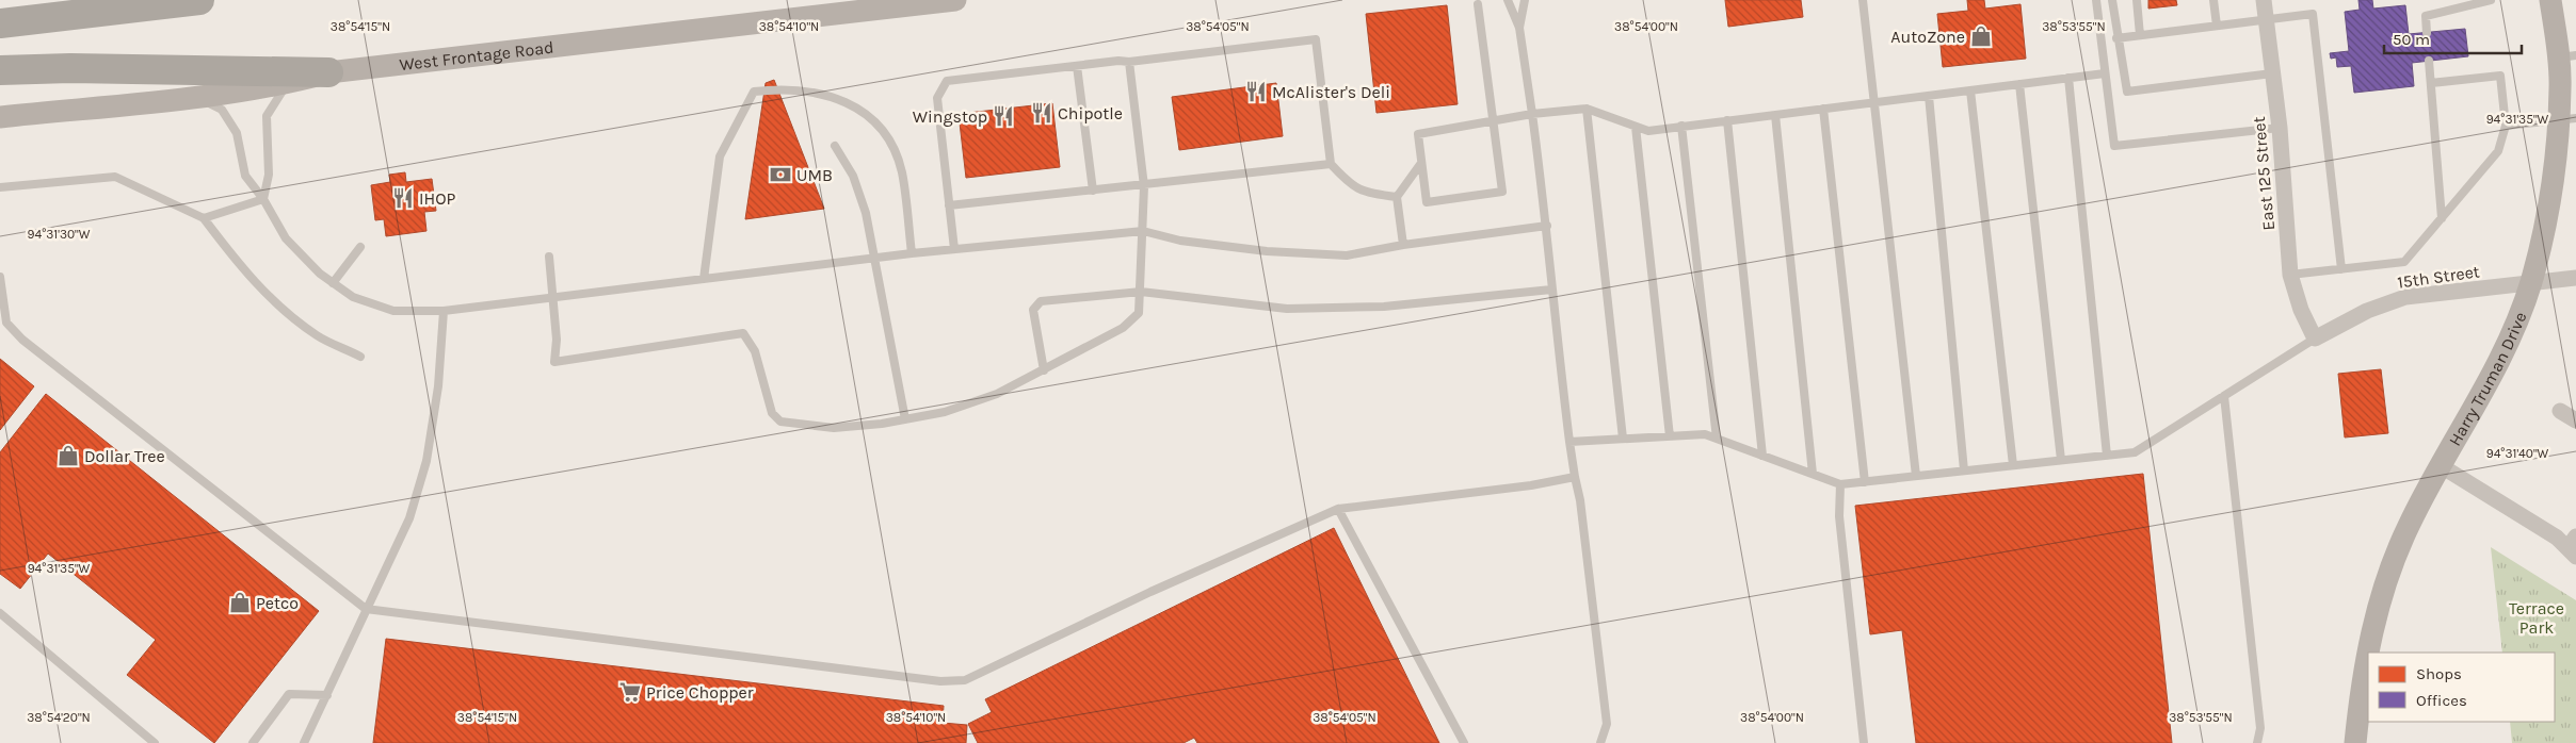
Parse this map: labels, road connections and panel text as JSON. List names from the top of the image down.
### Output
{
  "streets": {
    "street": [
      "West Frontage Road",
      "East 125 Street",
      "15th Street",
      "Harry Truman Drive"
    ]
  },
  "crossings": [
    ["East 125 Street", "15th Street"],
    ["15th Street", "Harry Truman Drive"]
  ],
  "parks": ["Terrace Park"],
  "places": {
    "shop": ["AutoZone", "Dollar Tree", "Petco"],
    "restaurant": [
      "McAlister's Deli",
      "Chipotle",
      "Wingstop",
      "IHOP"
    ],
    "bank": ["UMB"],
    "supermarket": ["Price Chopper"]
  },
  "legend": ["Shops", "Offices"],
  "scale_bar": "50 m",
  "coordinates": [
    "38°54'15\"N",
    "38°54'10\"N",
    "38°54'05\"N",
    "38°54'00\"N",
    "38°53'55\"N",
    "94°31'35\"W",
    "94°31'30\"W",
    "94°31'40\"W",
    "38°54'20\"N"
  ]
}
